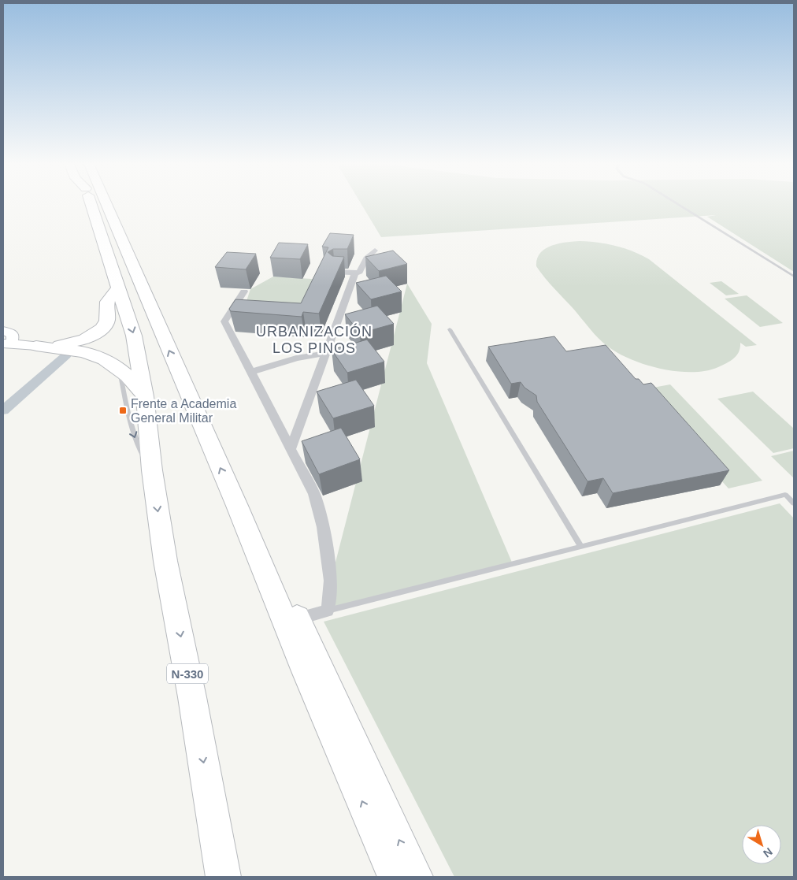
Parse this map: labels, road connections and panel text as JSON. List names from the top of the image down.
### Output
{
  "streets": {
    "highway": ["N-330"]
  },
  "districts": ["URBANIZACIÓN LOS PINOS"],
  "places": {
    "transit": ["Frente a Academia General Militar"]
  },
  "north": "bottom right"
}
